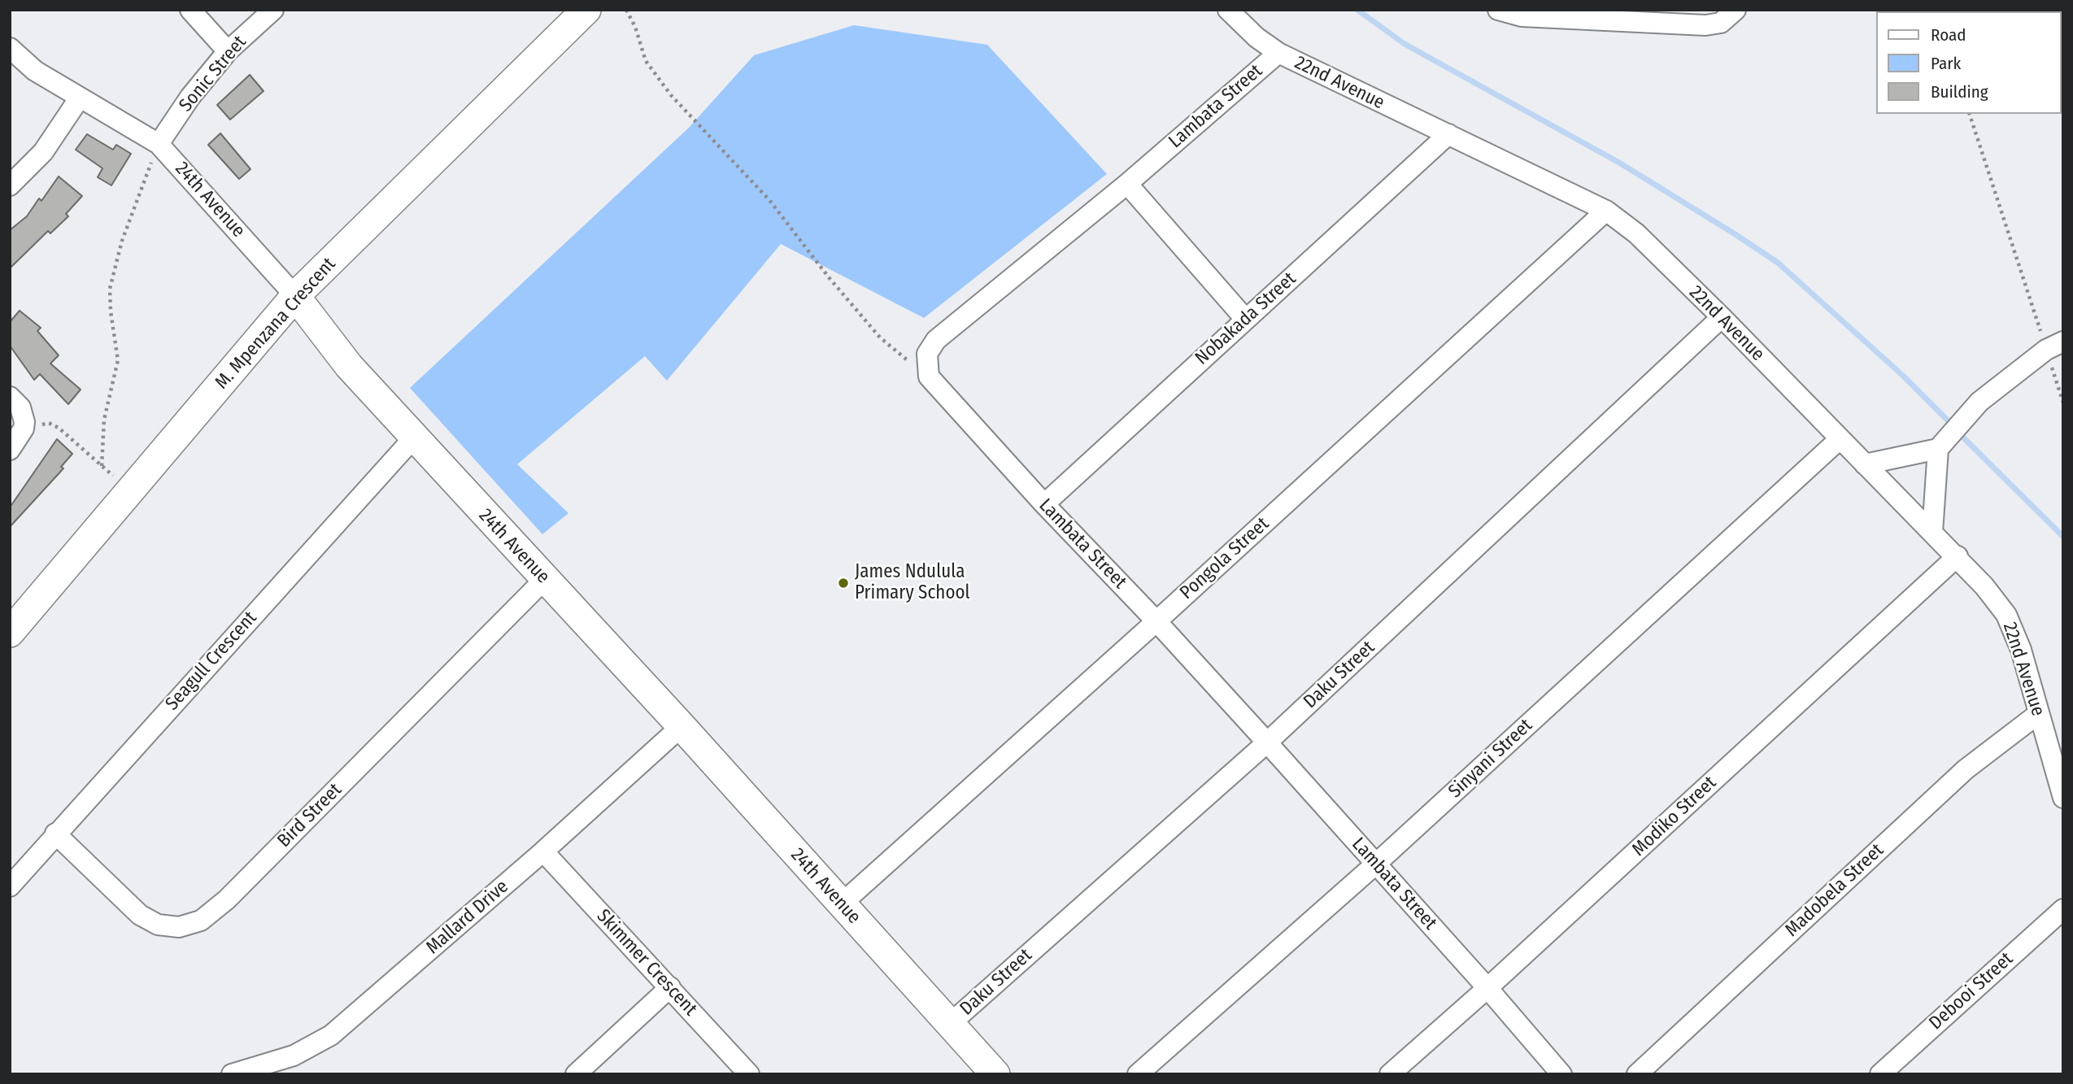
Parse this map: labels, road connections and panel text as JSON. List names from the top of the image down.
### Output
{
  "streets": {
    "street": [
      "Sonic Street",
      "22nd Avenue",
      "Lambata Street",
      "24th Avenue",
      "Nobakada Street",
      "M. Mpenzana Crescent",
      "Pongola Street",
      "Seagull Crescent",
      "Daku Street",
      "Sinyani Street",
      "Bird Street",
      "Modiko Street",
      "Madobela Street",
      "Mallard Drive",
      "Skimmer Crescent",
      "Debooi Street"
    ]
  },
  "crossings": [
    ["Sonic Street", "24th Avenue"],
    ["22nd Avenue", "Lambata Street"],
    ["22nd Avenue", "Nobakada Street"],
    ["22nd Avenue", "Pongola Street"],
    ["22nd Avenue", "Daku Street"],
    ["22nd Avenue", "Sinyani Street"],
    ["22nd Avenue", "Modiko Street"],
    ["22nd Avenue", "Madobela Street"],
    ["Lambata Street", "Nobakada Street"],
    ["Lambata Street", "Pongola Street"],
    ["Lambata Street", "Daku Street"],
    ["Lambata Street", "Sinyani Street"],
    ["Lambata Street", "Modiko Street"],
    ["24th Avenue", "M. Mpenzana Crescent"],
    ["24th Avenue", "Pongola Street"],
    ["24th Avenue", "Seagull Crescent"],
    ["24th Avenue", "Daku Street"],
    ["24th Avenue", "Bird Street"],
    ["24th Avenue", "Mallard Drive"],
    ["Seagull Crescent", "Bird Street"],
    ["Mallard Drive", "Skimmer Crescent"]
  ],
  "places": ["James Ndulula Primary School"],
  "legend": ["Road", "Park", "Building"]
}
